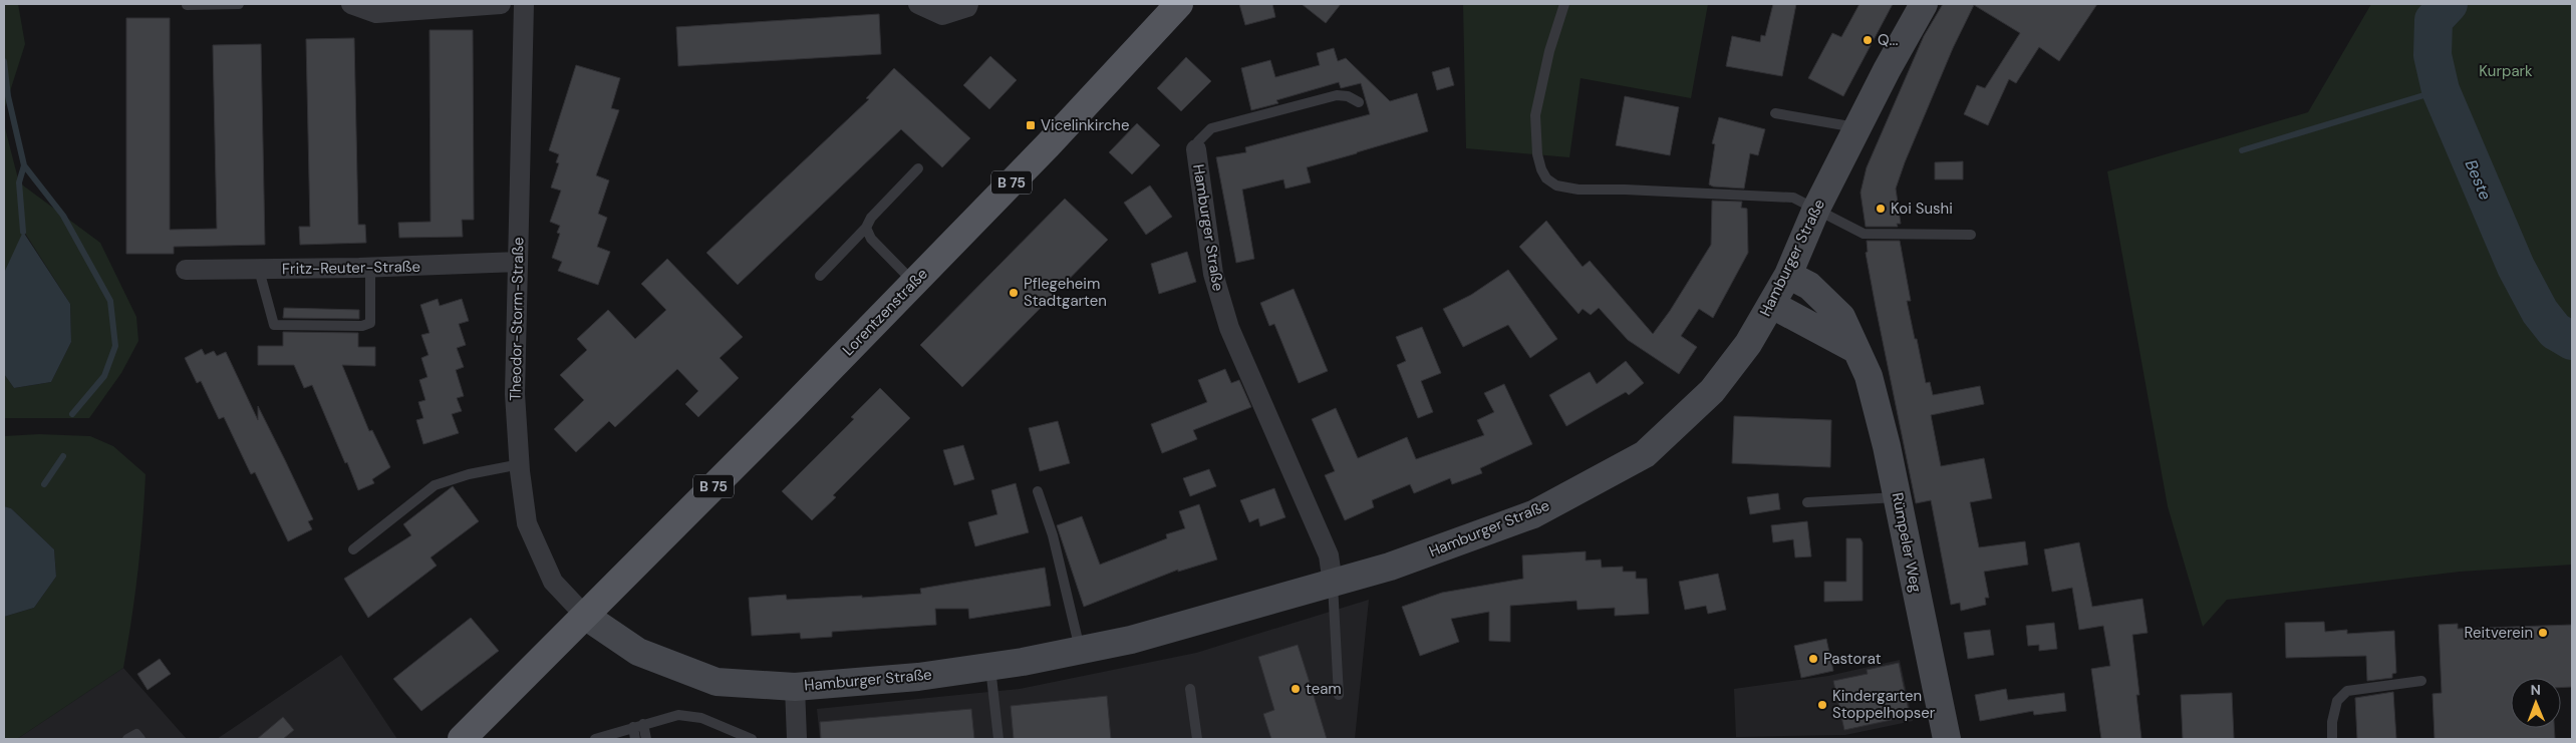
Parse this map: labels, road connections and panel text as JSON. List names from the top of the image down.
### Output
{
  "streets": {
    "main road": ["B 75", "Lorentzenstraße"],
    "street": [
      "Hamburger Straße",
      "Fritz-Reuter-Straße",
      "Theodor-Storm-Straße",
      "Rümpeler Weg"
    ]
  },
  "crossings": [
    ["B 75", "Hamburger Straße"],
    ["B 75", "Lorentzenstraße"],
    ["B 75", "Theodor-Storm-Straße"],
    ["Hamburger Straße", "Lorentzenstraße"],
    ["Hamburger Straße", "Theodor-Storm-Straße"],
    ["Hamburger Straße", "Rümpeler Weg"],
    ["Fritz-Reuter-Straße", "Theodor-Storm-Straße"],
    ["Lorentzenstraße", "Theodor-Storm-Straße"]
  ],
  "water": ["Beste"],
  "parks": ["Kurpark"],
  "places": {
    "other": [
      "Q...",
      "Koi Sushi",
      "Pflegeheim Stadtgarten",
      "Reitverein",
      "Pastorat",
      "team",
      "Kindergarten Stoppelhopser"
    ],
    "transit": ["Vicelinkirche"]
  },
  "north": "top"
}
